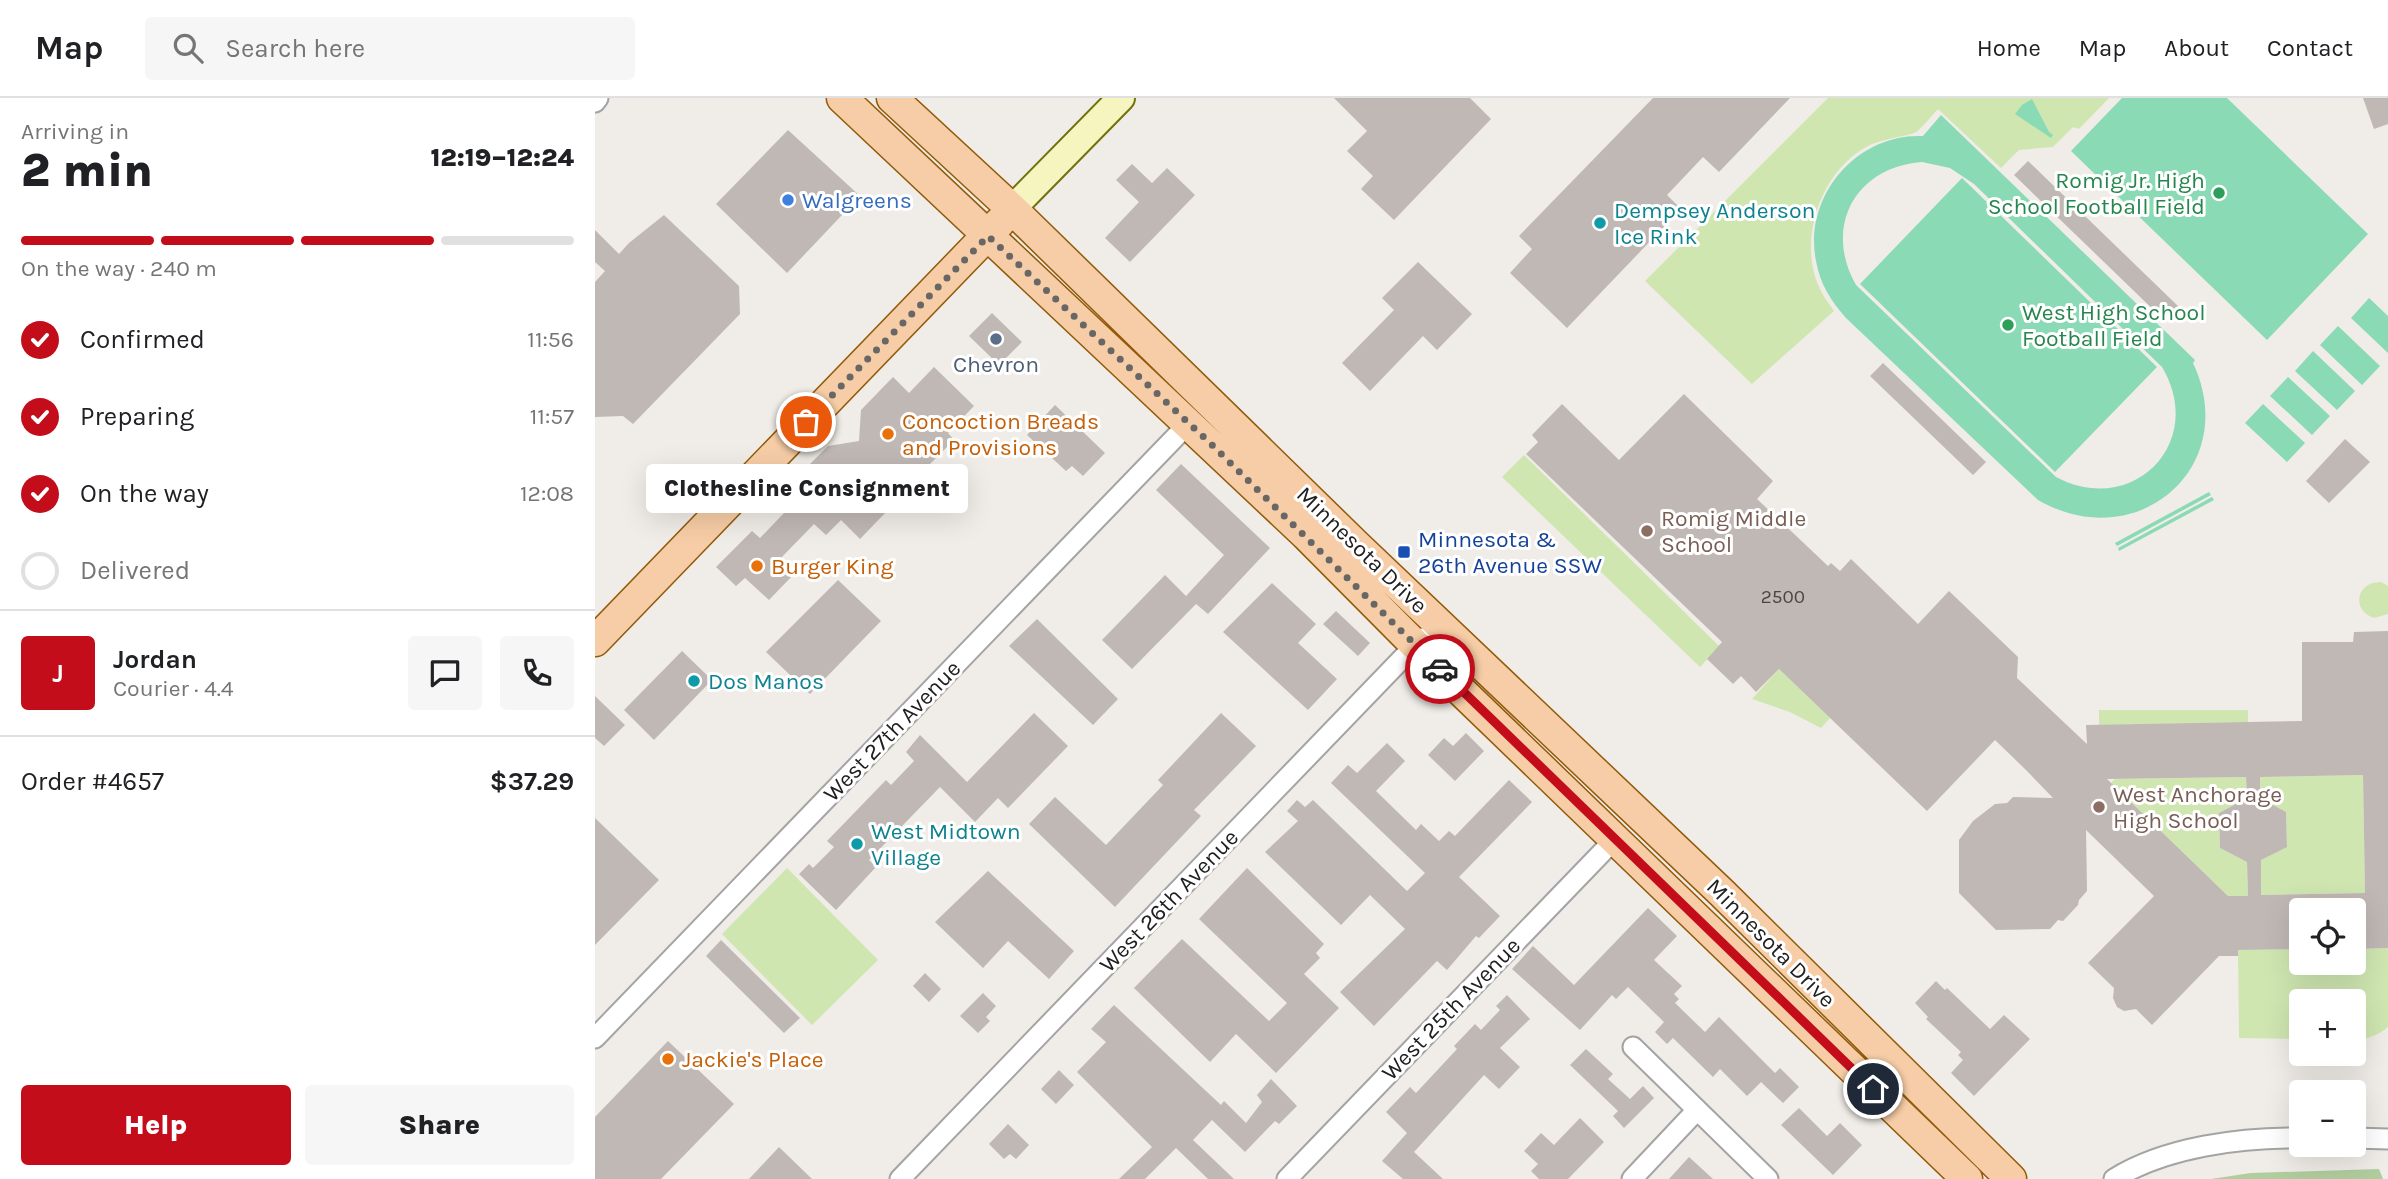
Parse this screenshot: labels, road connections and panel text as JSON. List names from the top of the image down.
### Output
{
  "streets": {
    "main road": ["Minnesota Drive"],
    "street": ["West 27th Avenue", "West 26th Avenue", "West 25th Avenue"]
  },
  "crossings": [
    ["Minnesota Drive", "West 27th Avenue"],
    ["Minnesota Drive", "West 26th Avenue"],
    ["Minnesota Drive", "West 25th Avenue"]
  ],
  "places": {
    "other": [
      "Romig Jr. High School Football Field",
      "Walgreens",
      "Dempsey Anderson Ice Rink",
      "West High School Football Field",
      "Chevron",
      "Clothesline Consignment",
      "Concoction Breads and Provisions",
      "Romig Middle School",
      "Burger King",
      "Dos Manos",
      "West Anchorage High School",
      "West Midtown Village",
      "Jackie's Place"
    ],
    "transit": ["Minnesota & 26th Avenue SSW"]
  },
  "house_numbers": ["2500"],
  "page": {
    "header": "Map",
    "search": "Search here",
    "nav": [
      "Home",
      "Map",
      "About",
      "Contact"
    ],
    "heading": ["2 min", "Arriving in", "12:19–12:24"],
    "panel": [
      "Jordan",
      "Courier · 4.4",
      "Order #4657",
      "$37.29"
    ],
    "bar": "On the way · 240 m",
    "list": [
      ["Confirmed", "11:56"],
      ["Preparing", "11:57"],
      ["On the way", "12:08"],
      "Delivered"
    ],
    "bubble": "Clothesline Consignment",
    "round": "J",
    "map_buttons": ["+", "−"],
    "buttons": ["Help", "Share"]
  }
}
